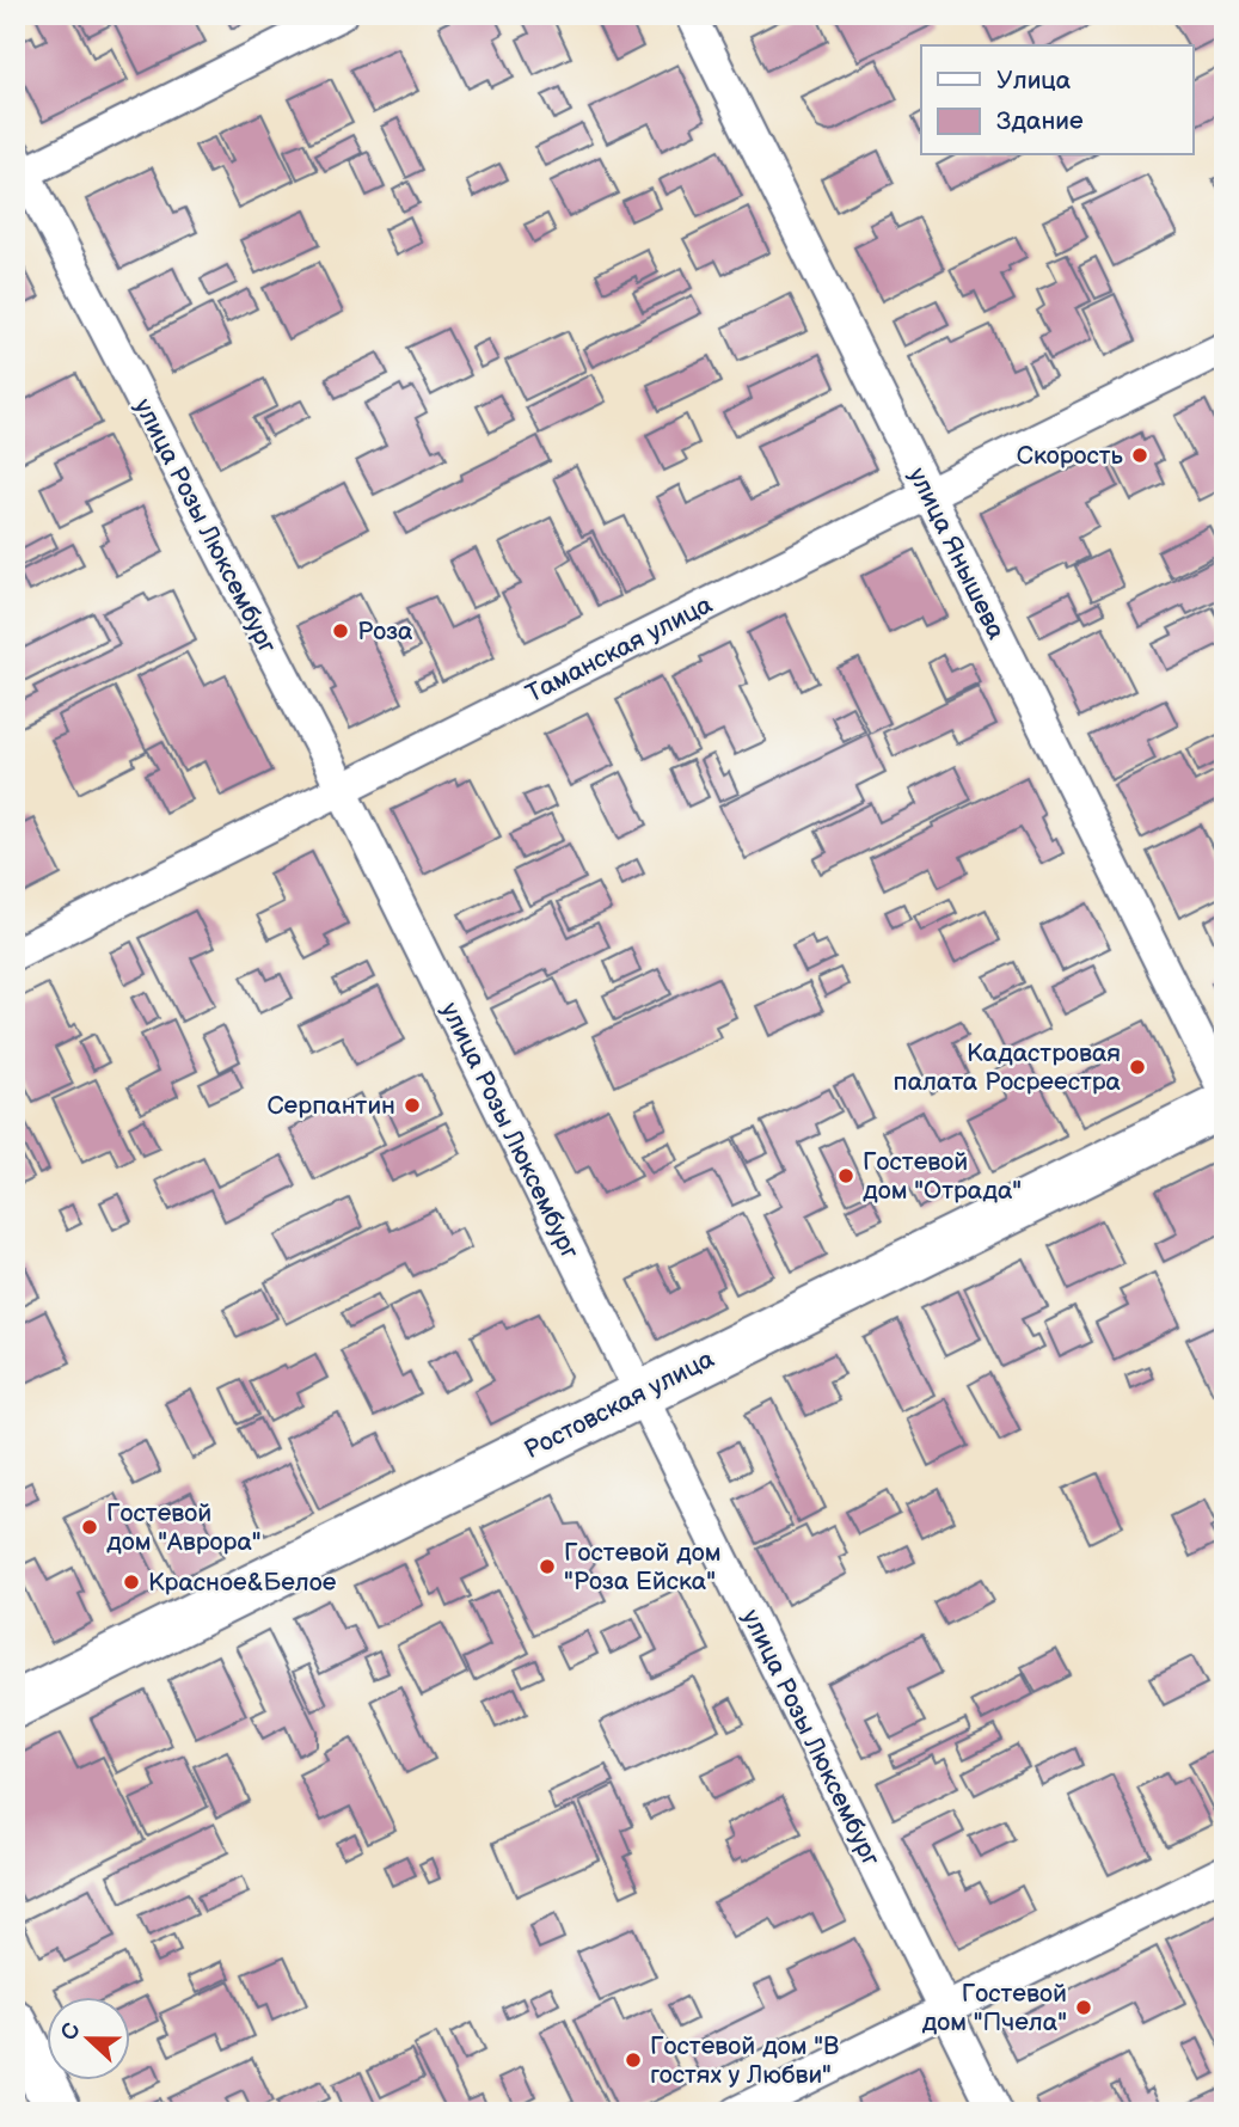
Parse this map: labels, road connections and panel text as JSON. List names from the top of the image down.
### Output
{
  "streets": {
    "street": [
      "улица Розы Люксембург",
      "улица Янышева",
      "Таманская улица",
      "Ростовская улица"
    ]
  },
  "crossings": [
    ["улица Розы Люксембург", "Таманская улица"],
    ["улица Розы Люксембург", "Ростовская улица"],
    ["улица Янышева", "Таманская улица"]
  ],
  "places": [
    "Скорость",
    "Роза",
    "Кадастровая палата Росреестра",
    "Серпантин",
    "Гостевой дом \"Отрада\"",
    "Гостевой дом \"Аврора\"",
    "Гостевой дом \"Роза Ейска\"",
    "Красное&Белое",
    "Гостевой дом \"Пчела\"",
    "Гостевой дом \"В гостях у Любви\""
  ],
  "legend": ["Улица", "Здание"],
  "north": "left"
}
